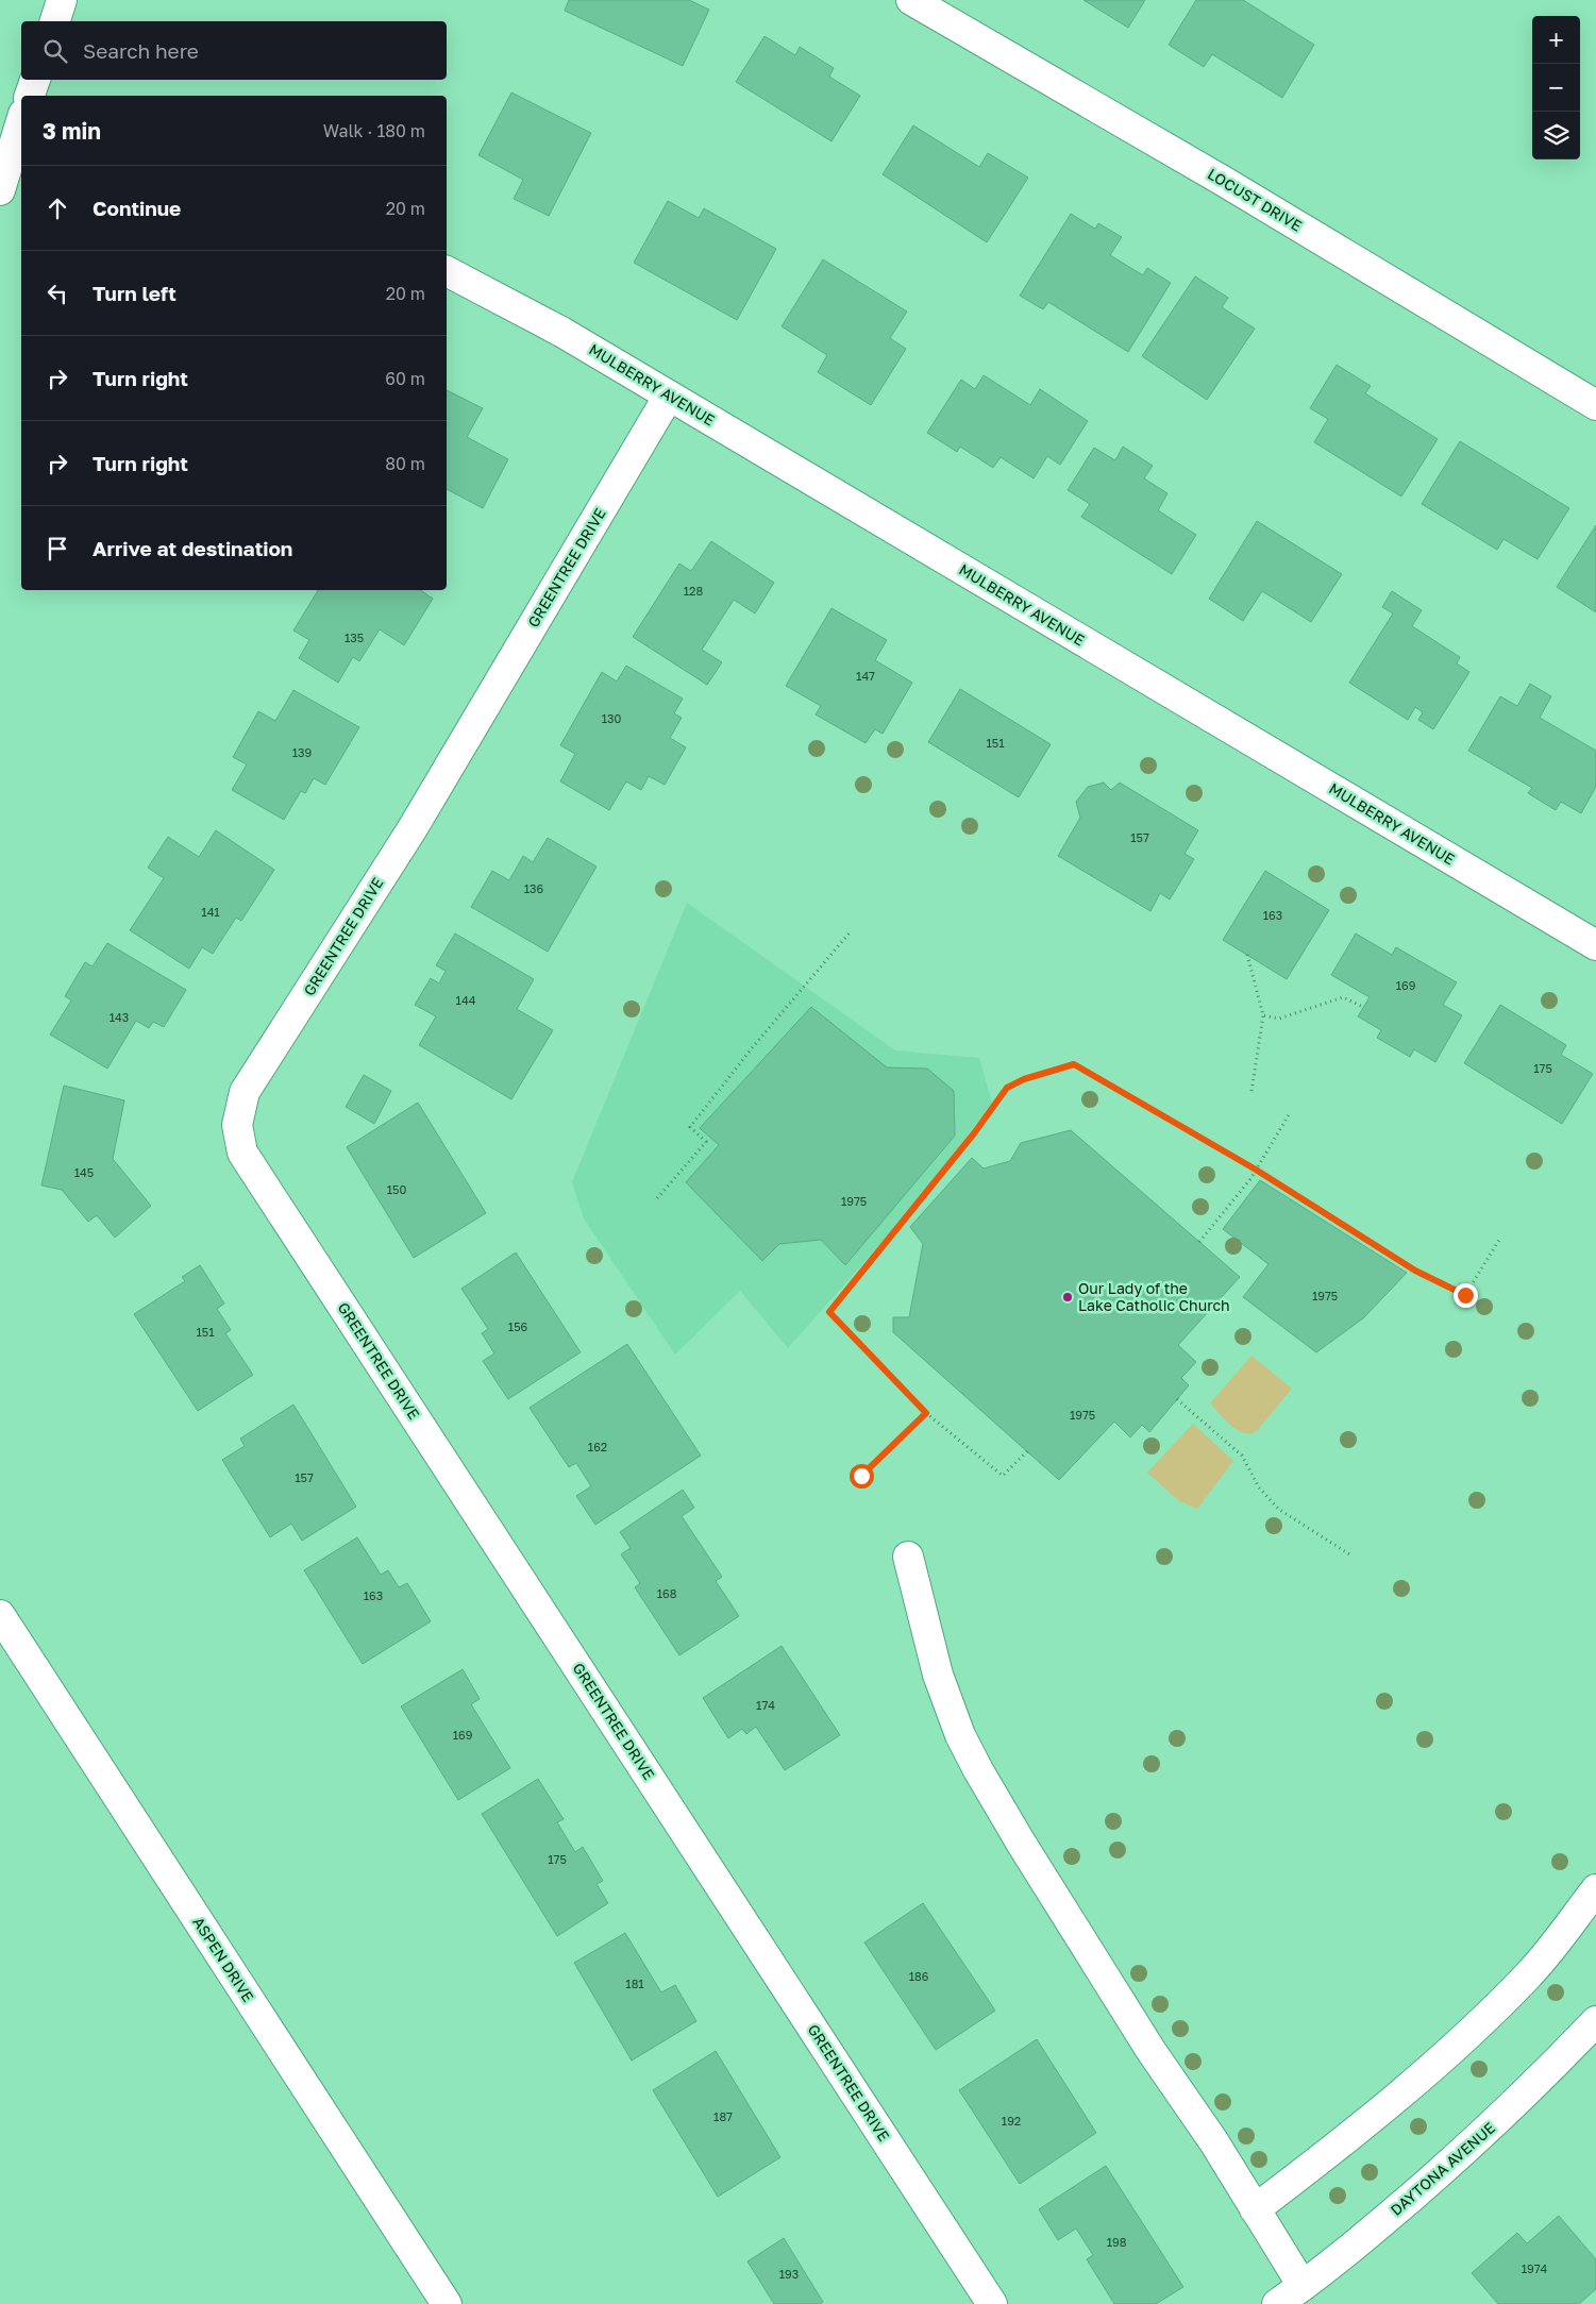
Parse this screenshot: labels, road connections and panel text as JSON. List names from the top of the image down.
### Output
{
  "streets": {
    "street": [
      "LOCUST DRIVE",
      "MULBERRY AVENUE",
      "GREENTREE DRIVE",
      "ASPEN DRIVE",
      "DAYTONA AVENUE"
    ]
  },
  "crossings": [
    ["MULBERRY AVENUE", "GREENTREE DRIVE"]
  ],
  "places": ["Our Lady of the Lake Catholic Church"],
  "house_numbers": [
    "128",
    "135",
    "147",
    "130",
    "151",
    "139",
    "157",
    "136",
    "141",
    "163",
    "169",
    "144",
    "143",
    "175",
    "145",
    "150",
    "1975",
    "1975",
    "156",
    "151",
    "1975",
    "162",
    "157",
    "168",
    "163",
    "174",
    "169",
    "175",
    "186",
    "181",
    "187",
    "192",
    "198",
    "1974",
    "193"
  ],
  "page": {
    "map_buttons": ["+", "−"],
    "search": "Search here",
    "heading": ["3 min", "Walk · 180 m"],
    "list": [
      ["Continue", "20 m"],
      ["Turn left", "20 m"],
      ["Turn right", "60 m"],
      ["Turn right", "80 m"],
      "Arrive at destination"
    ]
  }
}
